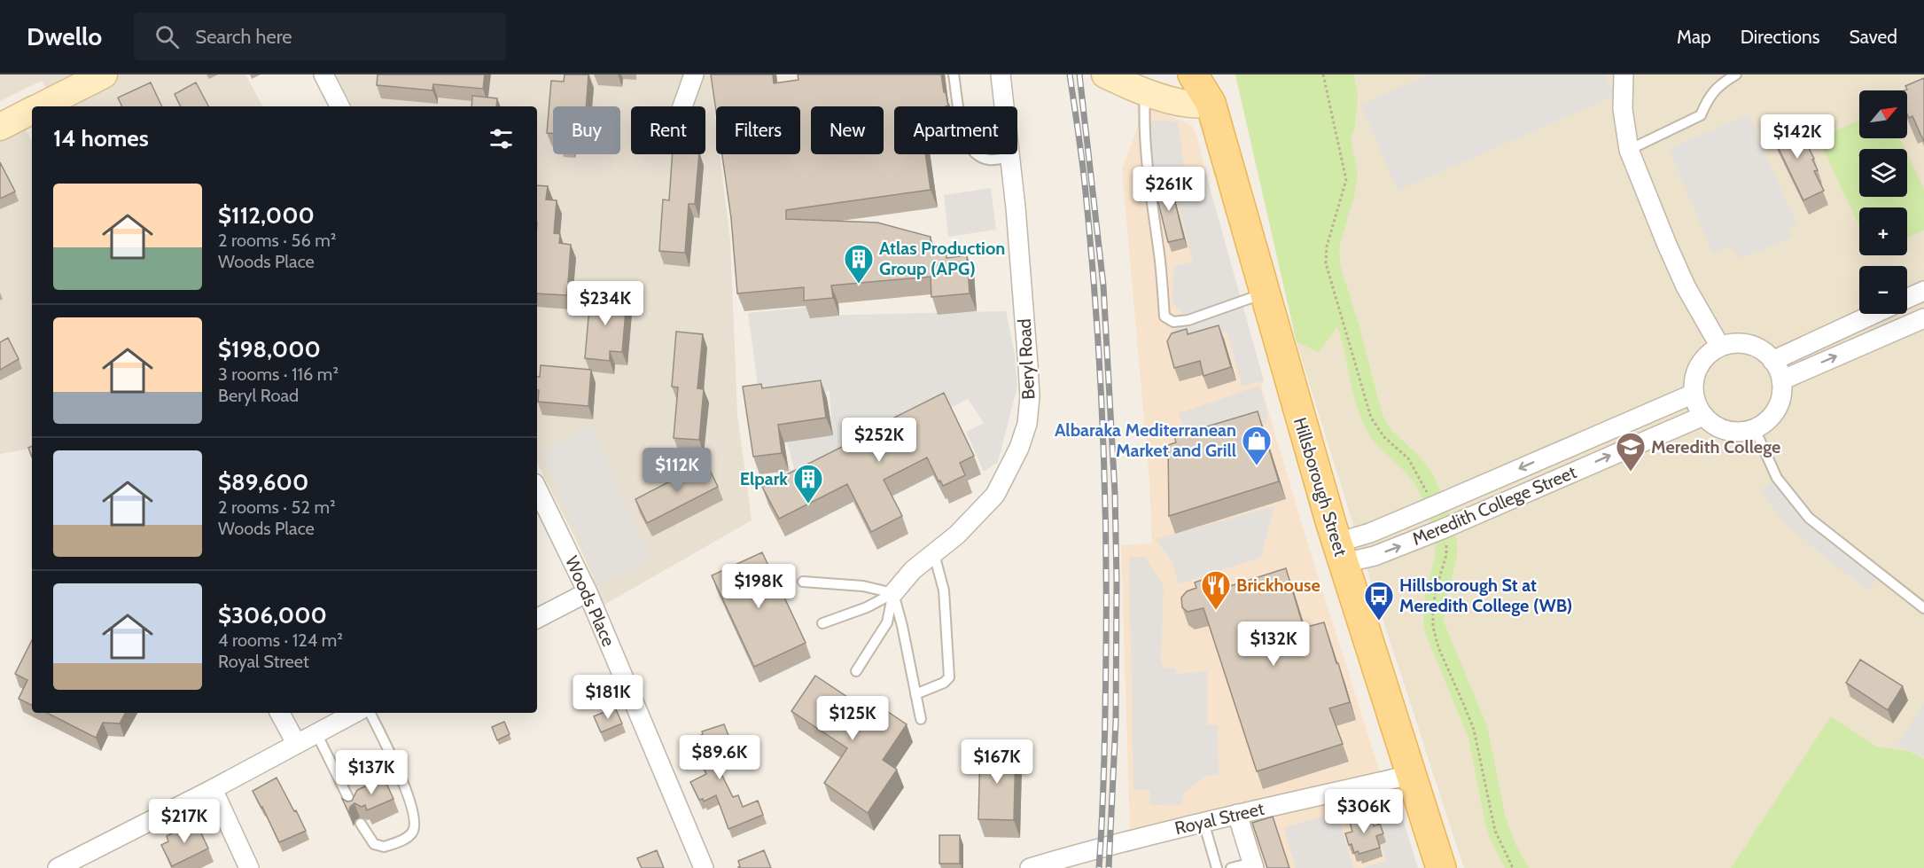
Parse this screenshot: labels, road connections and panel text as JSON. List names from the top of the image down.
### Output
{
  "streets": {
    "main road": ["Hillsborough Street"],
    "street": [
      "Beryl Road",
      "Meredith College Street",
      "Woods Place",
      "Royal Street"
    ]
  },
  "crossings": [
    ["Hillsborough Street", "Meredith College Street"],
    ["Hillsborough Street", "Royal Street"]
  ],
  "places": {
    "building": ["Atlas Production Group (APG)", "Elpark"],
    "shop": ["Albaraka Mediterranean Market and Grill"],
    "school or university": ["Meredith College"],
    "restaurant": ["Brickhouse"],
    "bus stop": ["Hillsborough St at Meredith College (WB)"]
  },
  "north": "top right",
  "page": {
    "header": "Dwello",
    "search": "Search here",
    "nav": ["Map", "Directions", "Saved"],
    "map_buttons": ["+", "−"],
    "chip": [
      "Buy",
      "Rent",
      "Filters",
      "New",
      "Apartment"
    ],
    "heading": "14 homes",
    "price": [
      "$142K",
      "$261K",
      "$234K",
      "$252K",
      "$112K",
      "$198K",
      "$132K",
      "$181K",
      "$125K",
      "$89.6K",
      "$167K",
      "$137K",
      "$306K",
      "$217K"
    ],
    "list": [
      {
        "name": "$112,000",
        "note": "2 rooms · 56 m² · Woods Place"
      },
      {
        "name": "$198,000",
        "note": "3 rooms · 116 m² · Beryl Road"
      },
      {
        "name": "$89,600",
        "note": "2 rooms · 52 m² · Woods Place"
      },
      {
        "name": "$306,000",
        "note": "4 rooms · 124 m² · Royal Street"
      }
    ]
  }
}
